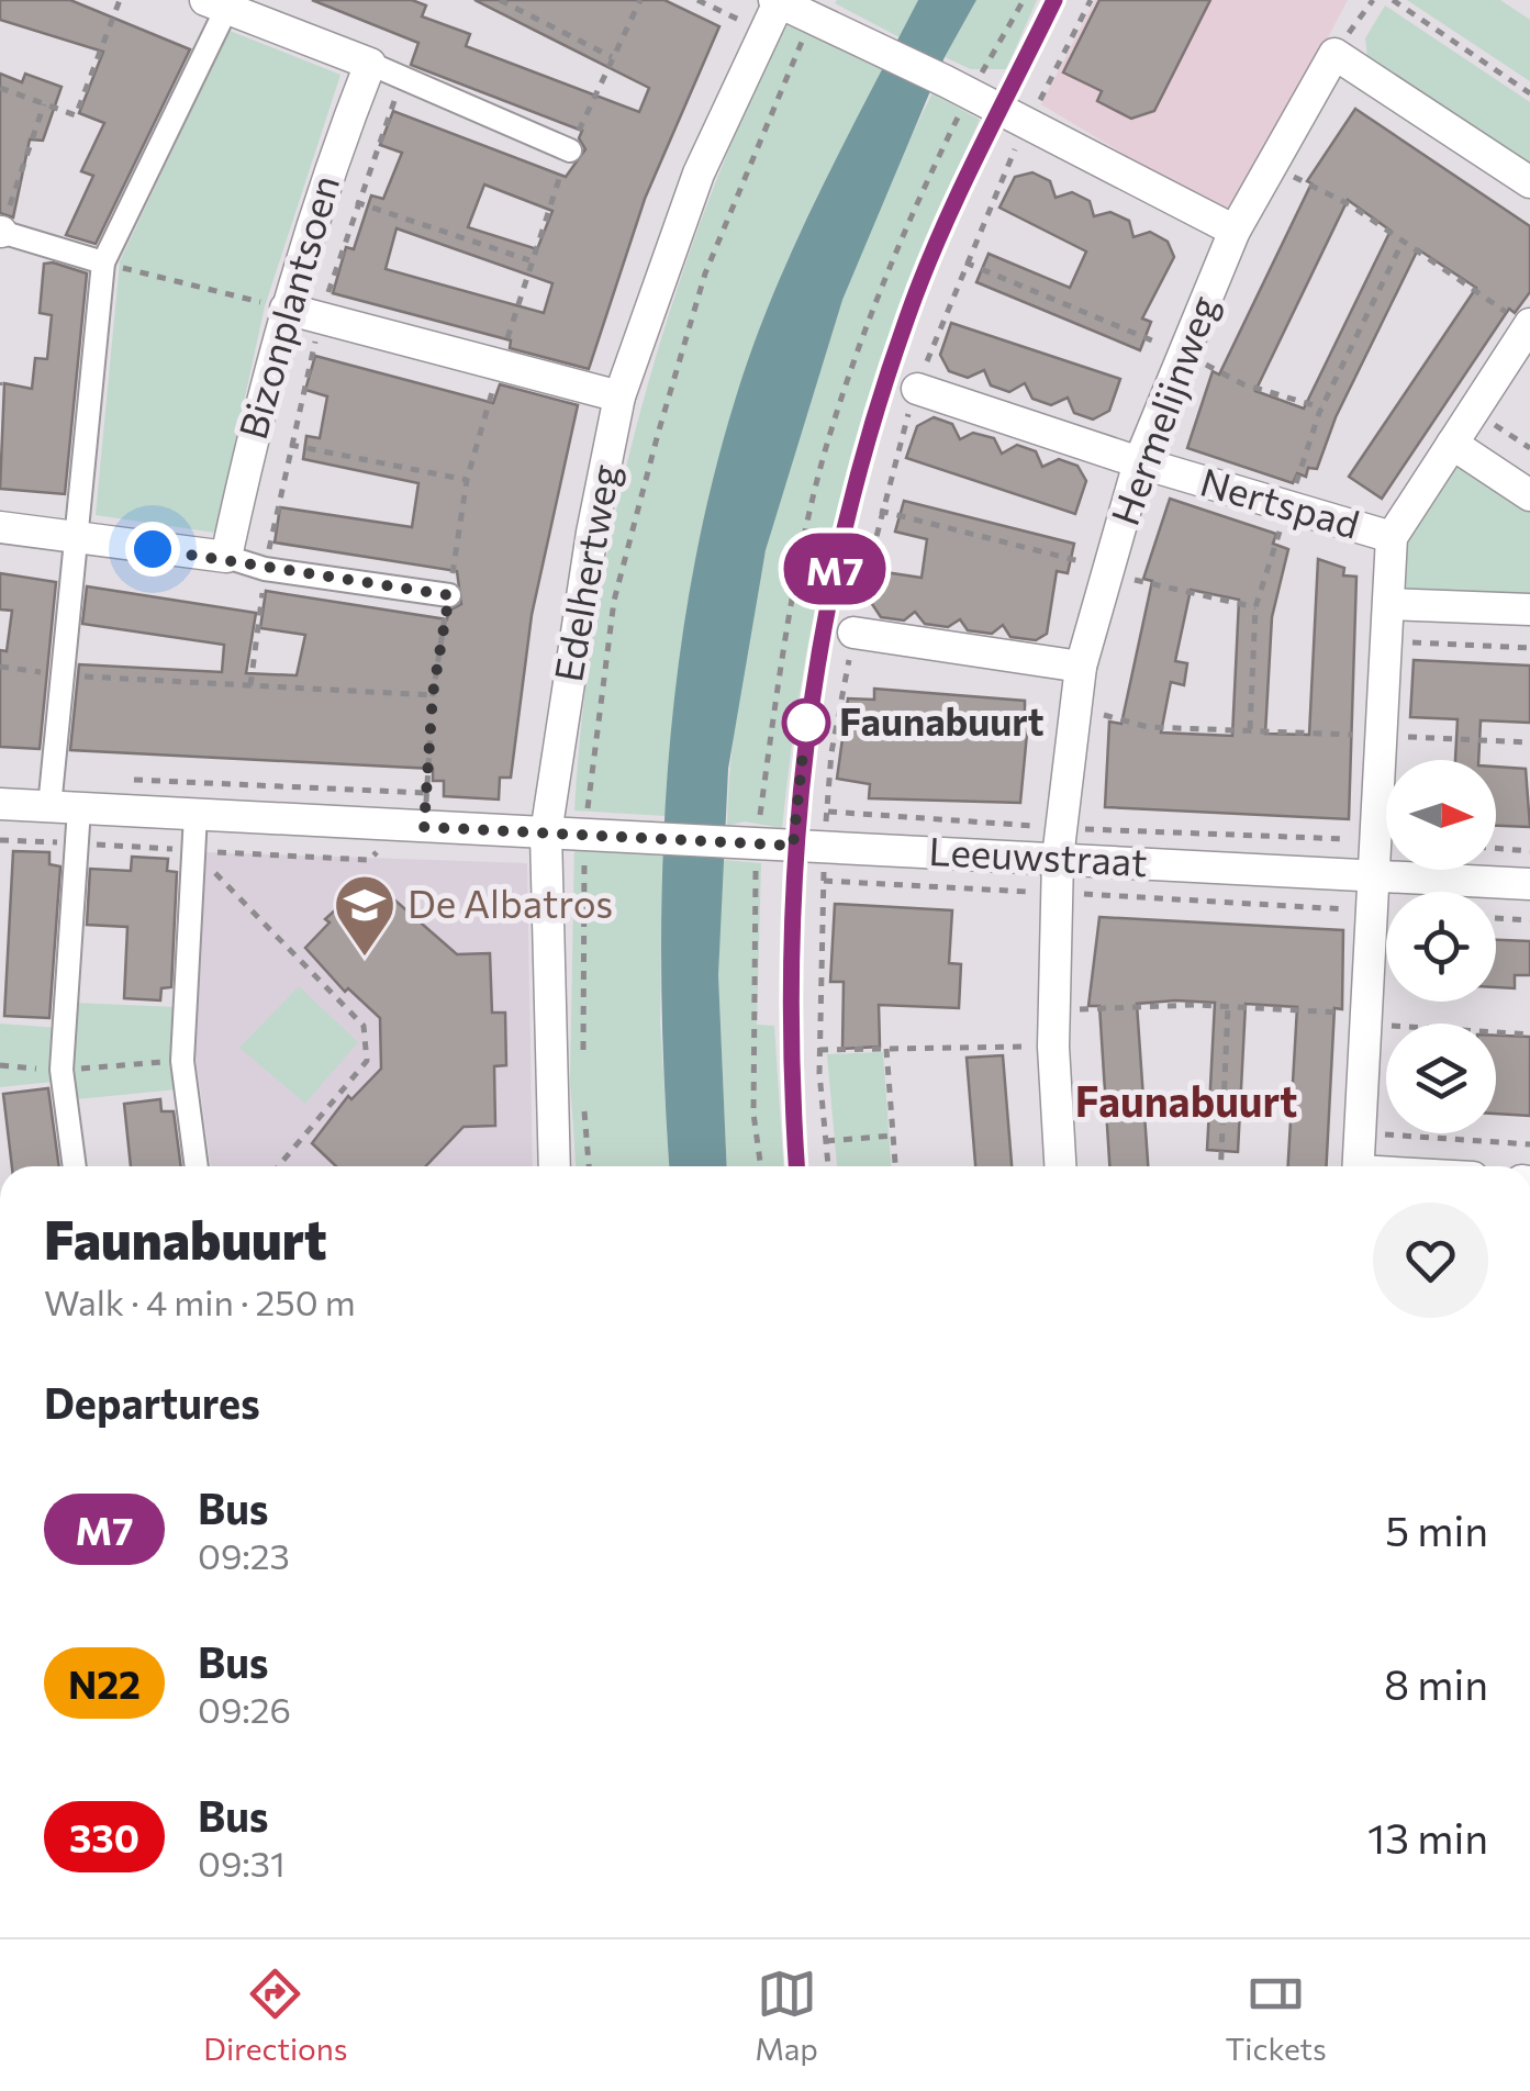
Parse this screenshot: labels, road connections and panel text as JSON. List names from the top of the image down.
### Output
{
  "streets": {
    "street": [
      "Bizonplantsoen",
      "Hermelijnweg",
      "Nertspad",
      "Edelhertweg",
      "Leeuwstraat"
    ]
  },
  "crossings": [
    ["Hermelijnweg", "Nertspad"],
    ["Hermelijnweg", "Leeuwstraat"],
    ["Edelhertweg", "Leeuwstraat"]
  ],
  "districts": ["Faunabuurt"],
  "places": {
    "other": ["Faunabuurt"],
    "school or university": ["De Albatros"]
  },
  "lines": ["bus line M7"],
  "north": "right",
  "page": {
    "on_map": "M7",
    "heading": [
      ["Faunabuurt", "Walk · 4 min · 250 m"],
      "Departures"
    ],
    "list": [
      {
        "mark": "M7",
        "name": "Bus",
        "note": "09:23",
        "value": "5 min"
      },
      {
        "mark": "N22",
        "name": "Bus",
        "note": "09:26",
        "value": "8 min"
      },
      {
        "mark": "330",
        "name": "Bus",
        "note": "09:31",
        "value": "13 min"
      }
    ],
    "tabs": ["Directions", "Map", "Tickets"]
  }
}
